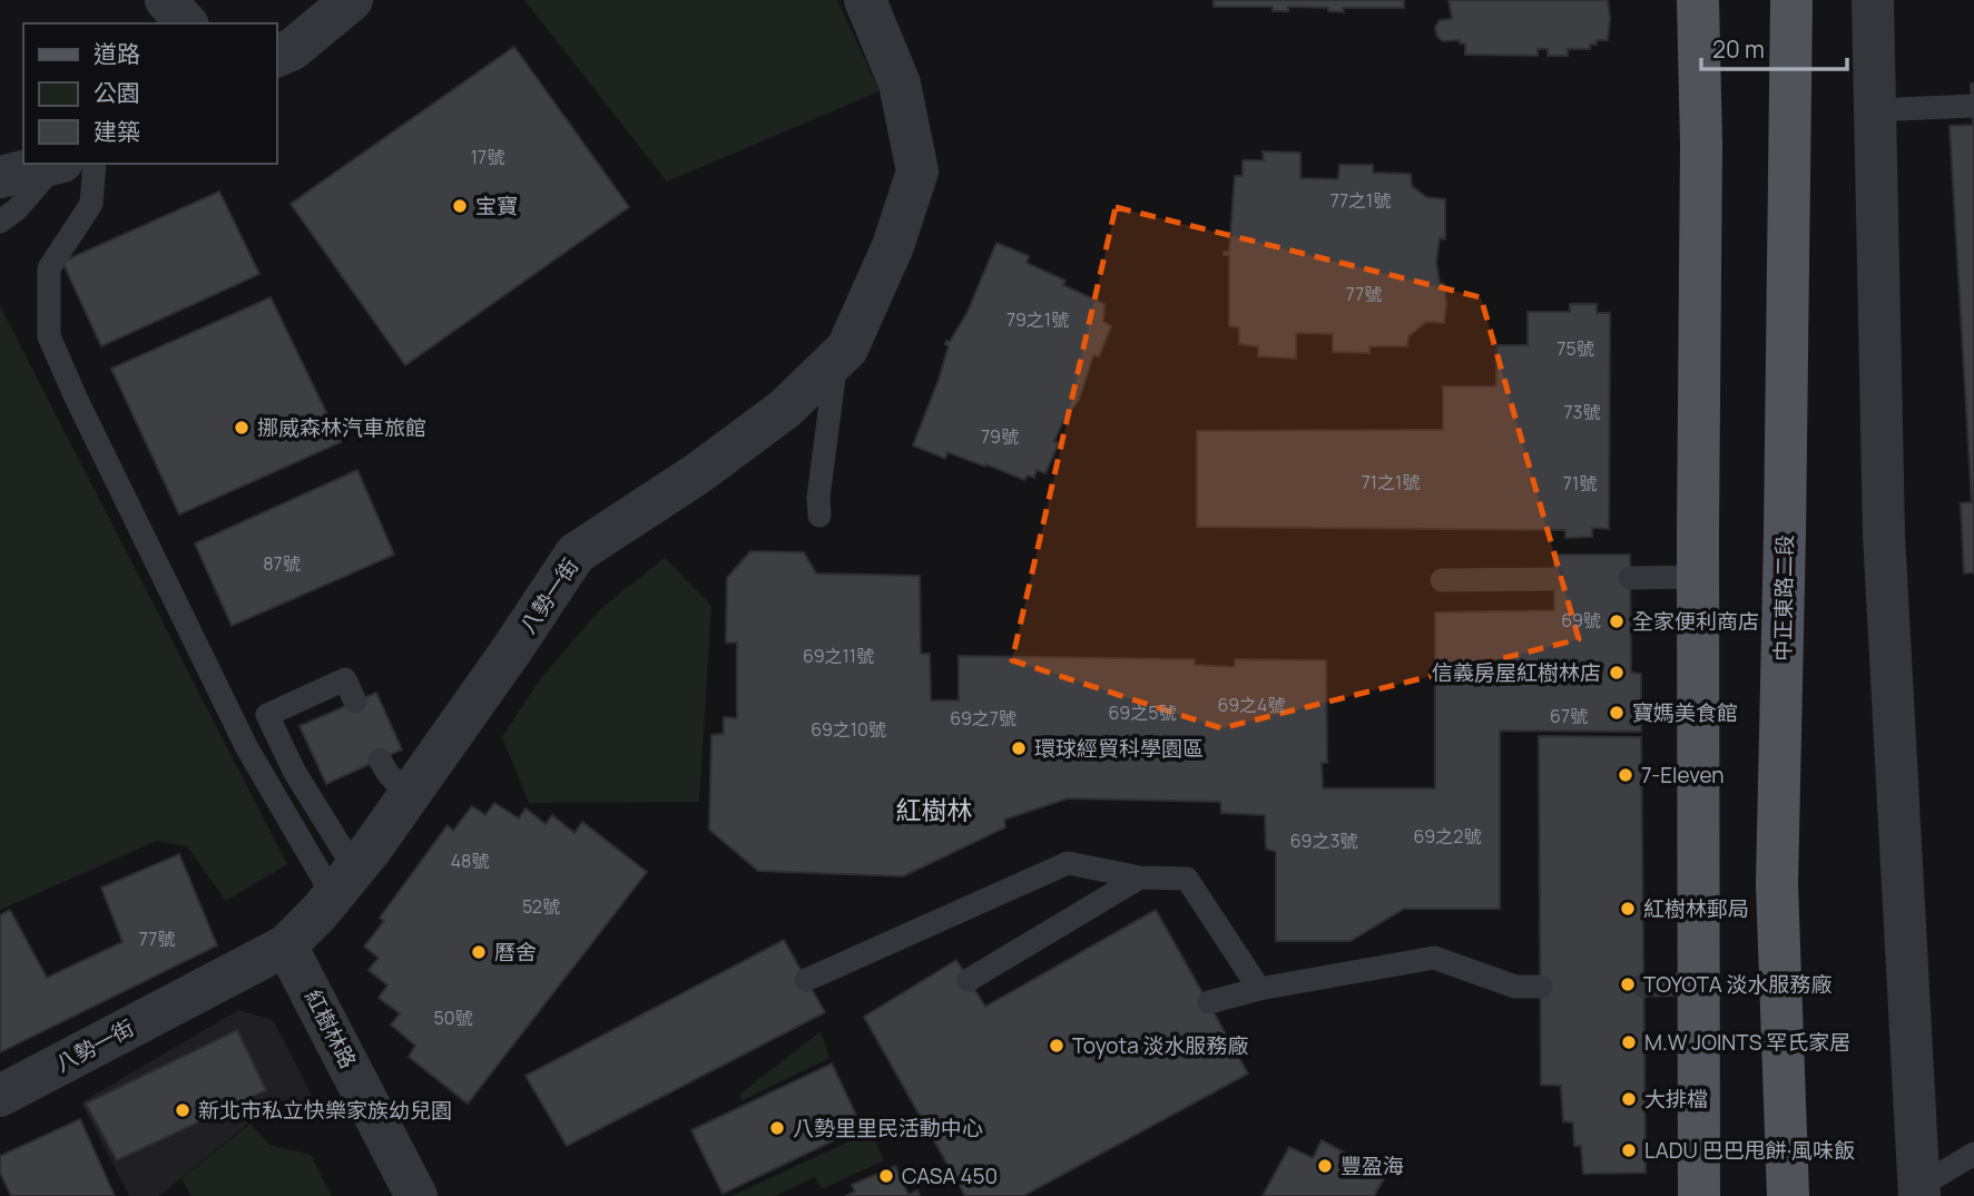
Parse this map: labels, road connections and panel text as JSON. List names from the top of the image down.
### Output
{
  "streets": {
    "main road": ["中正東路二段"],
    "street": ["八勢一街", "紅樹林路"]
  },
  "crossings": [
    ["八勢一街", "紅樹林路"]
  ],
  "districts": ["紅樹林"],
  "places": [
    "宝寶",
    "挪威森林汽車旅館",
    "全家便利商店",
    "信義房屋紅樹林店",
    "寶媽美食館",
    "環球經貿科學園區",
    "7-Eleven",
    "紅樹林郵局",
    "曆舍",
    "TOYOTA 淡水服務廠",
    "M.W JOINTS 罕氏家居",
    "Toyota 淡水服務廠",
    "大排檔",
    "新北市私立快樂家族幼兒園",
    "八勢里里民活動中心",
    "LADU 巴巴甩餅·風味飯",
    "豐盈海",
    "CASA 450"
  ],
  "house_numbers": [
    "17號",
    "77之1號",
    "77號",
    "79之1號",
    "75號",
    "73號",
    "79號",
    "71之1號",
    "71號",
    "87號",
    "69號",
    "69之11號",
    "69之4號",
    "69之5號",
    "67號",
    "69之7號",
    "69之10號",
    "69之2號",
    "69之3號",
    "48號",
    "52號",
    "77號",
    "50號"
  ],
  "legend": ["道路", "公園", "建築"],
  "scale_bar": "20 m"
}
